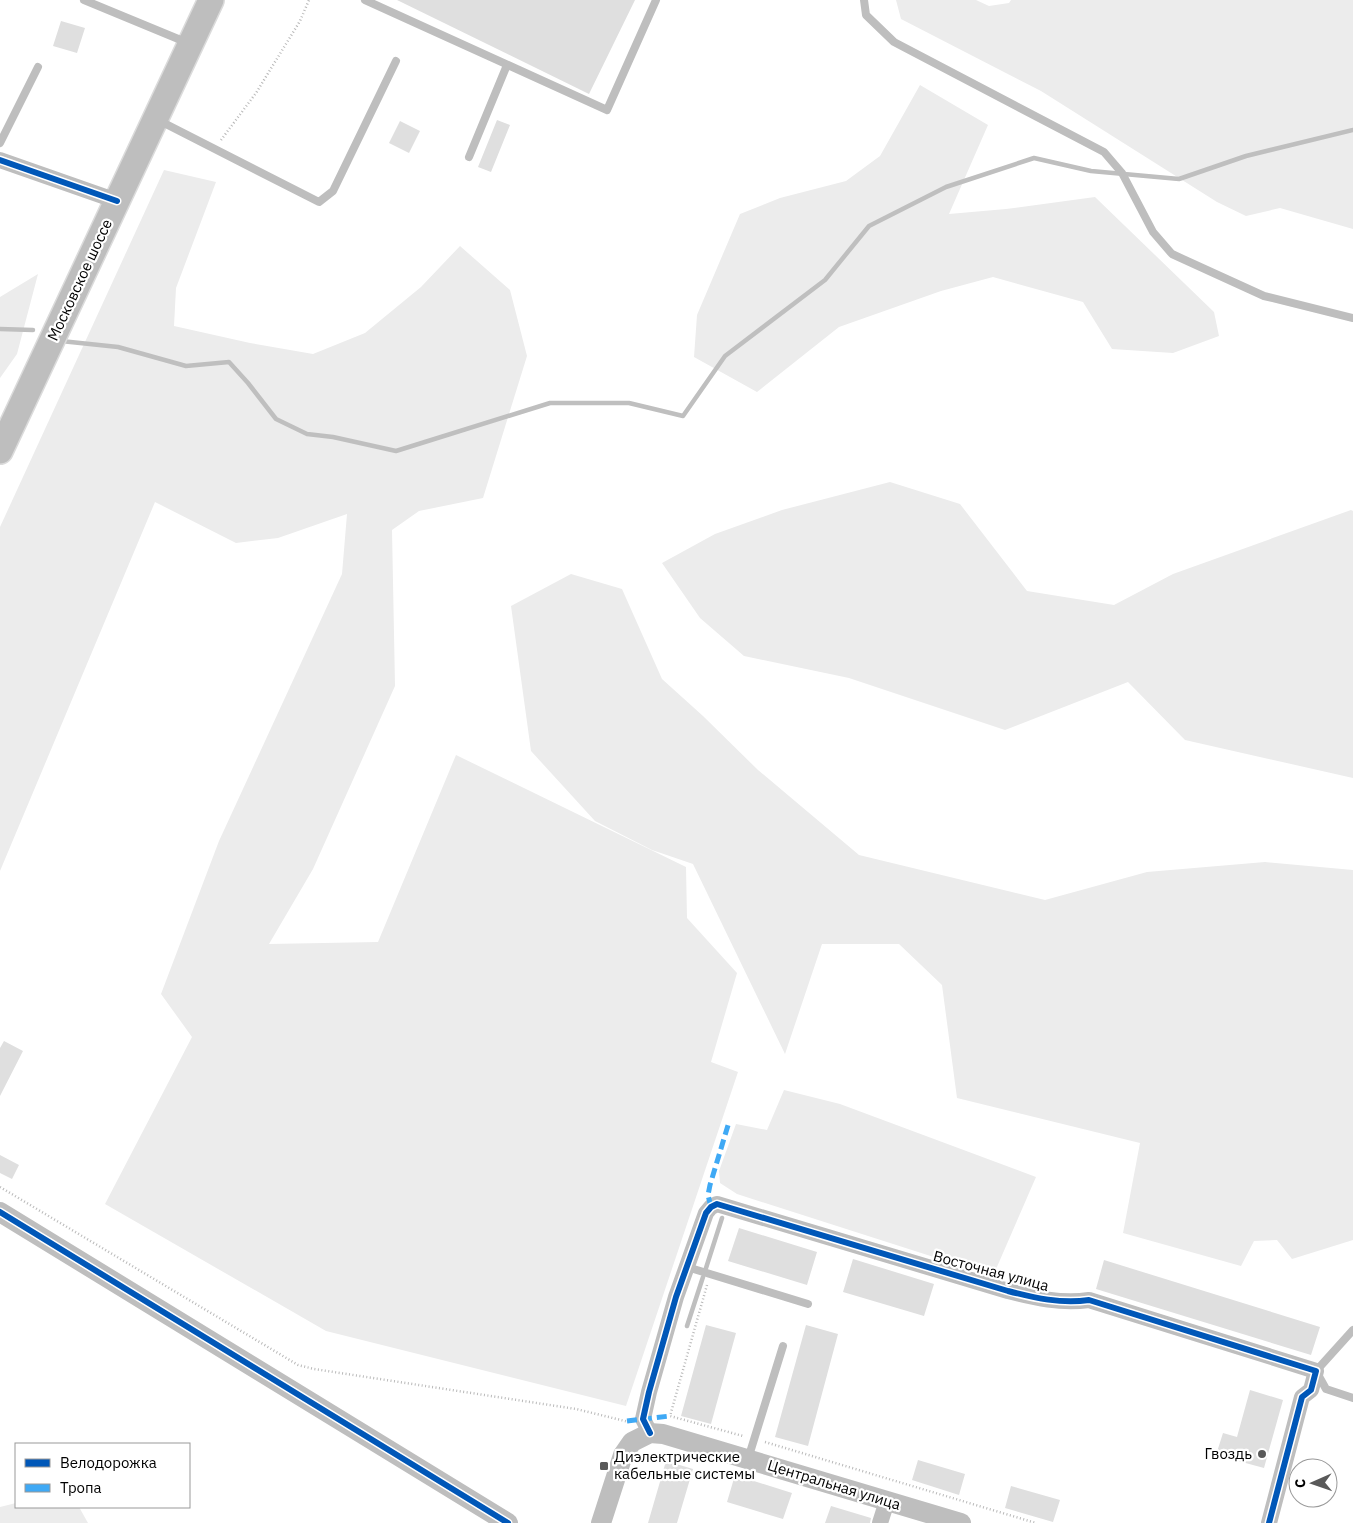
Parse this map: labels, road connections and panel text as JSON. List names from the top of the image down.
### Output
{
  "streets": {
    "main road": ["Московское шоссе"],
    "street": ["Восточная улица", "Центральная улица"]
  },
  "places": {
    "other": ["Гвоздь"],
    "transit": ["Диэлектрические кабельные системы"]
  },
  "legend": ["Велодорожка", "Тропа"],
  "north": "left"
}
